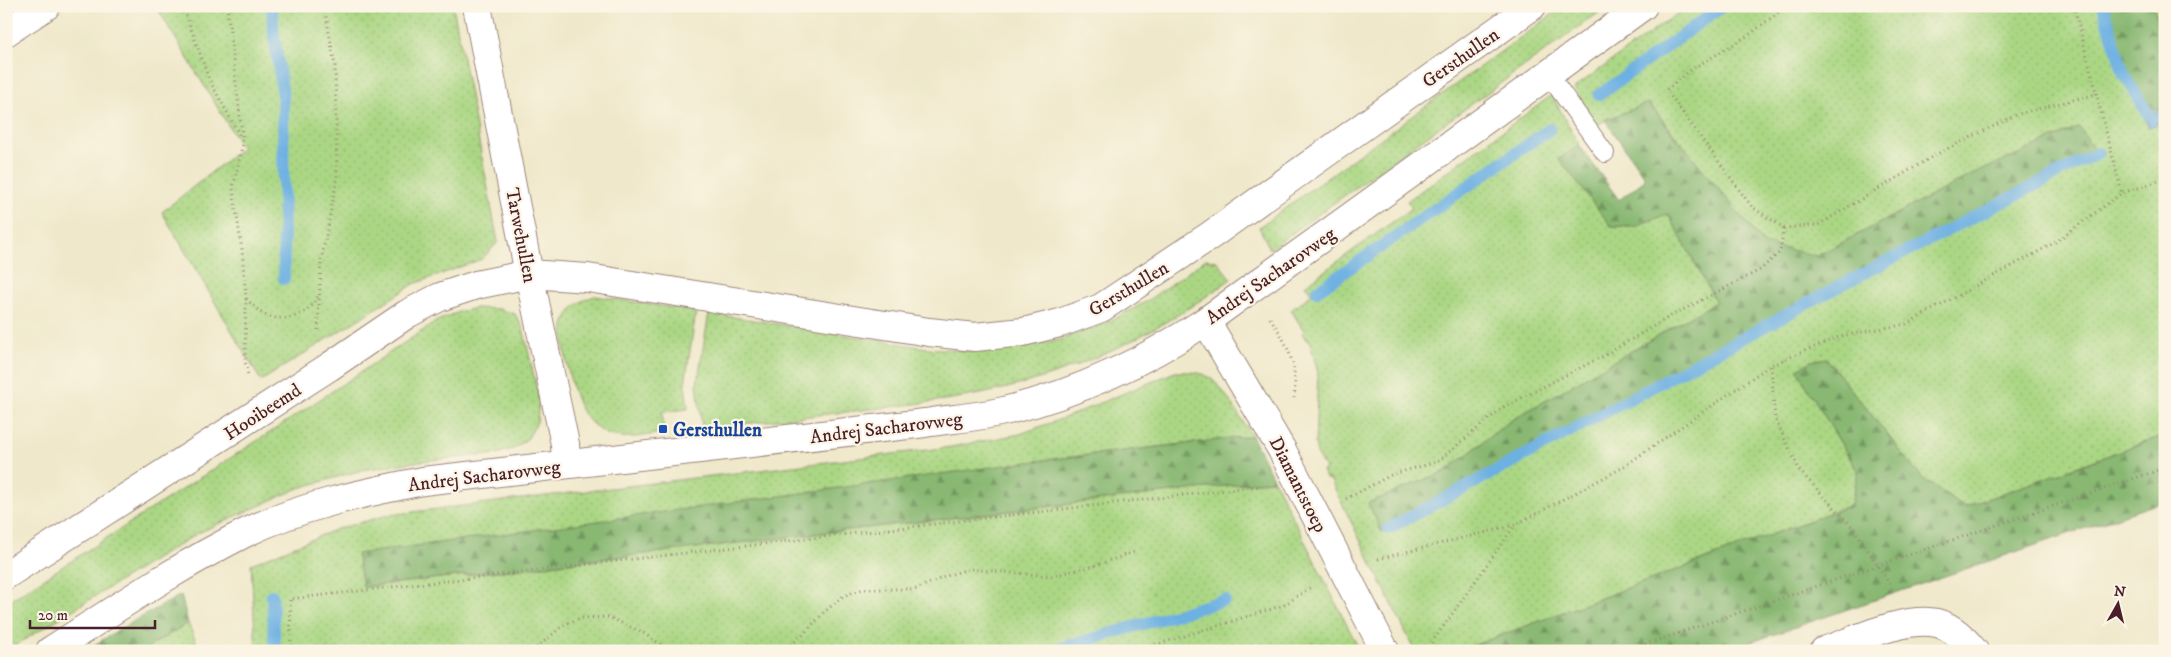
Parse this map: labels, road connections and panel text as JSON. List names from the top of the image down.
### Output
{
  "streets": {
    "street": [
      "Gersthullen",
      "Tarwehullen",
      "Andrej Sacharovweg",
      "Hooibeemd",
      "Diamantstoep"
    ]
  },
  "crossings": [
    ["Gersthullen", "Tarwehullen"],
    ["Gersthullen", "Hooibeemd"],
    ["Tarwehullen", "Andrej Sacharovweg"],
    ["Tarwehullen", "Hooibeemd"],
    ["Andrej Sacharovweg", "Diamantstoep"]
  ],
  "places": {
    "transit": ["Gersthullen"]
  },
  "scale_bar": "20 m",
  "north": "top"
}
